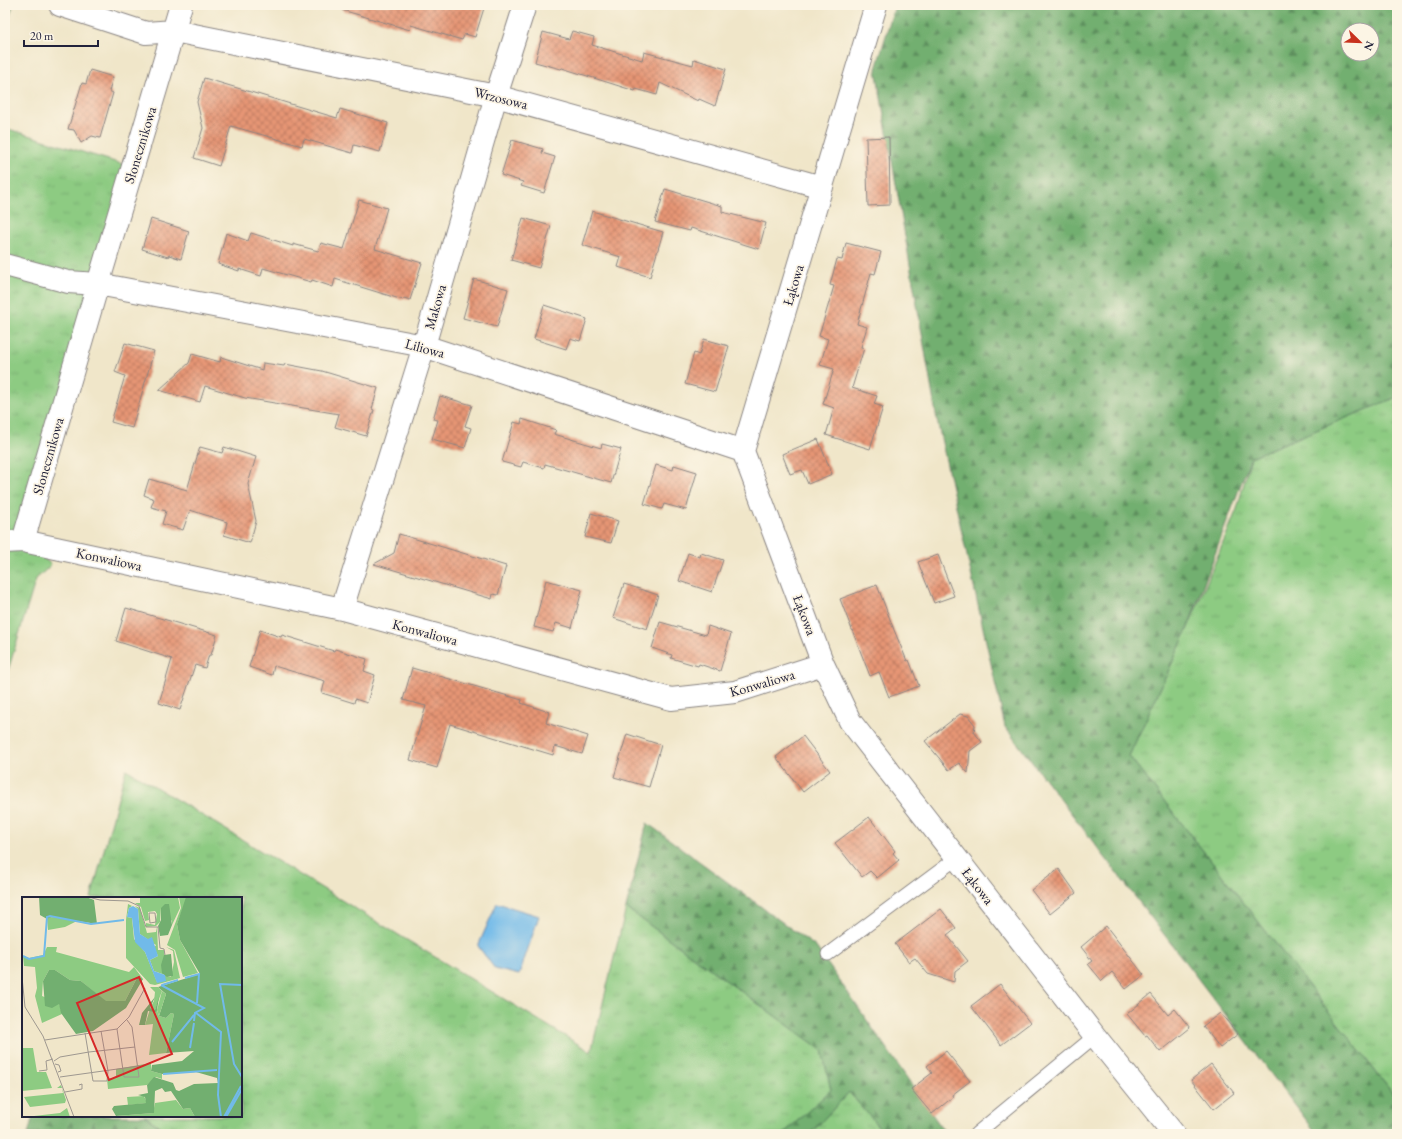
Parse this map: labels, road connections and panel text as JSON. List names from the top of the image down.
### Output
{
  "streets": {
    "street": [
      "Wrzosowa",
      "Słonecznikowa",
      "Łąkowa",
      "Makowa",
      "Liliowa",
      "Konwaliowa"
    ]
  },
  "crossings": [
    ["Wrzosowa", "Słonecznikowa"],
    ["Wrzosowa", "Łąkowa"],
    ["Wrzosowa", "Makowa"],
    ["Słonecznikowa", "Liliowa"],
    ["Słonecznikowa", "Konwaliowa"],
    ["Łąkowa", "Liliowa"],
    ["Łąkowa", "Konwaliowa"],
    ["Makowa", "Liliowa"],
    ["Makowa", "Konwaliowa"]
  ],
  "scale_bar": "20 m",
  "north": "bottom right"
}
